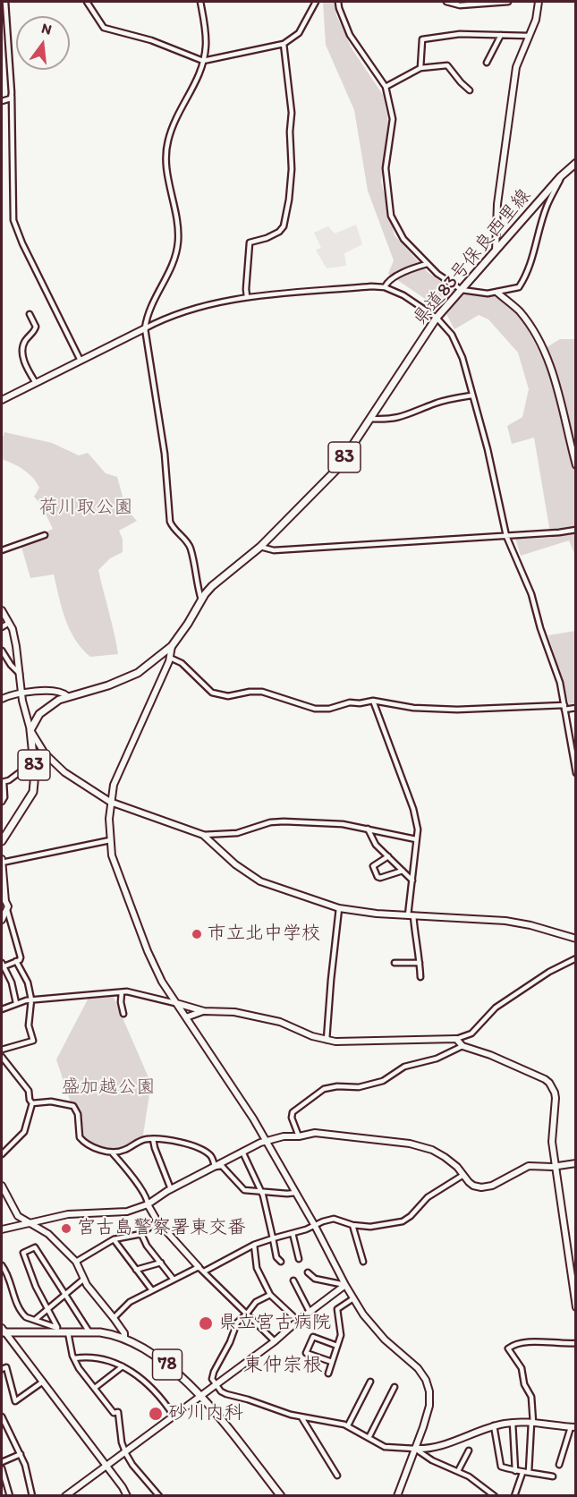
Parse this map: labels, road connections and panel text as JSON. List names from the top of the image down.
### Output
{
  "streets": {
    "main road": ["県道83号保良西里線", "83", "78"]
  },
  "crossings": [
    ["県道83号保良西里線", "83"]
  ],
  "districts": ["東仲宗根"],
  "parks": ["荷川取公園", "盛加越公園"],
  "places": [
    "市立北中学校",
    "宮古島警察署東交番",
    "県立宮古病院",
    "砂川内科"
  ],
  "north": "top"
}
